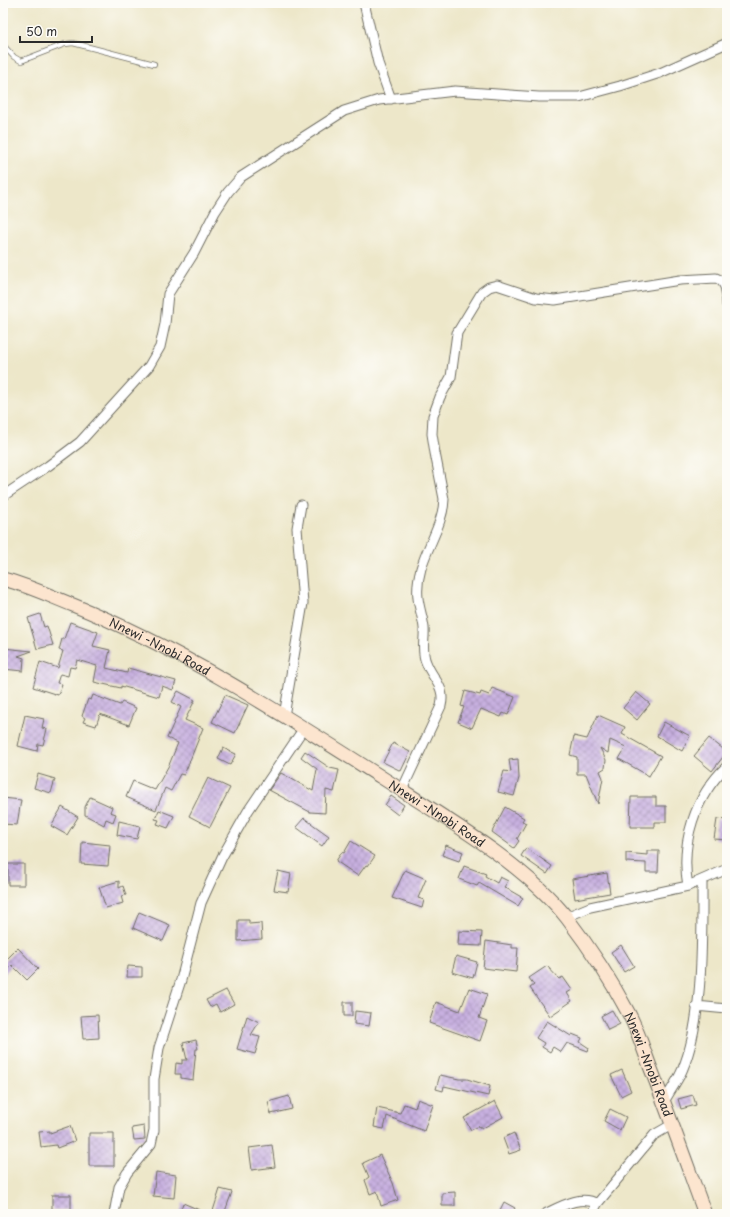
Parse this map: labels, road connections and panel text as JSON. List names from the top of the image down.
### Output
{
  "streets": {
    "main road": ["Nnewi -Nnobi Road"]
  },
  "scale_bar": "50 m"
}
